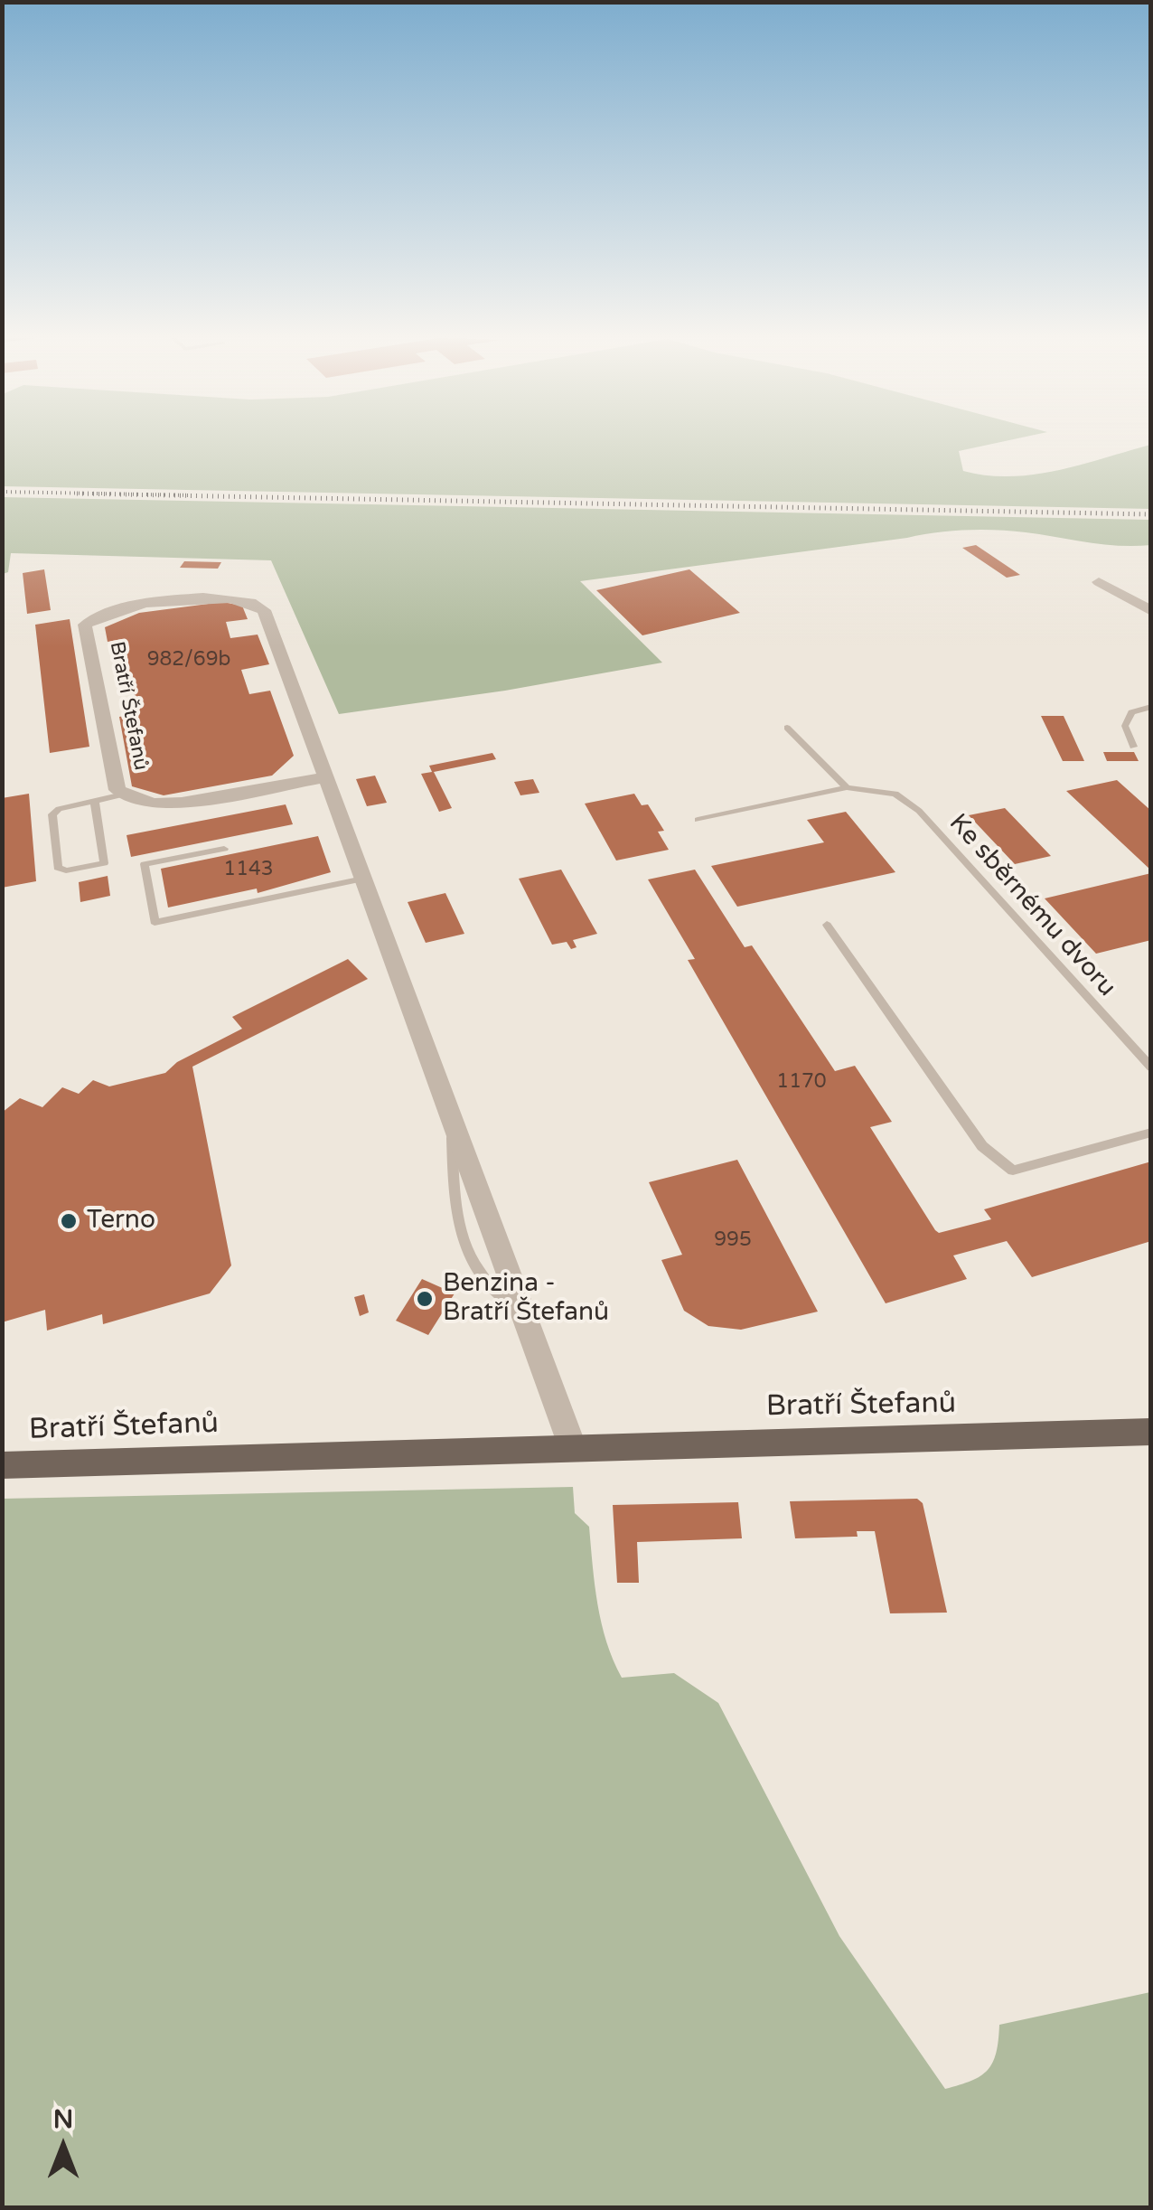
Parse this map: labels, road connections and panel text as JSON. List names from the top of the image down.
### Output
{
  "streets": {
    "main road": ["Bratří Štefanů"],
    "lane": ["Ke sběrnému dvoru"]
  },
  "places": ["Terno", "Benzina - Bratří Štefanů"],
  "house_numbers": [
    "982/69b",
    "1143",
    "1170",
    "995"
  ],
  "north": "top"
}
